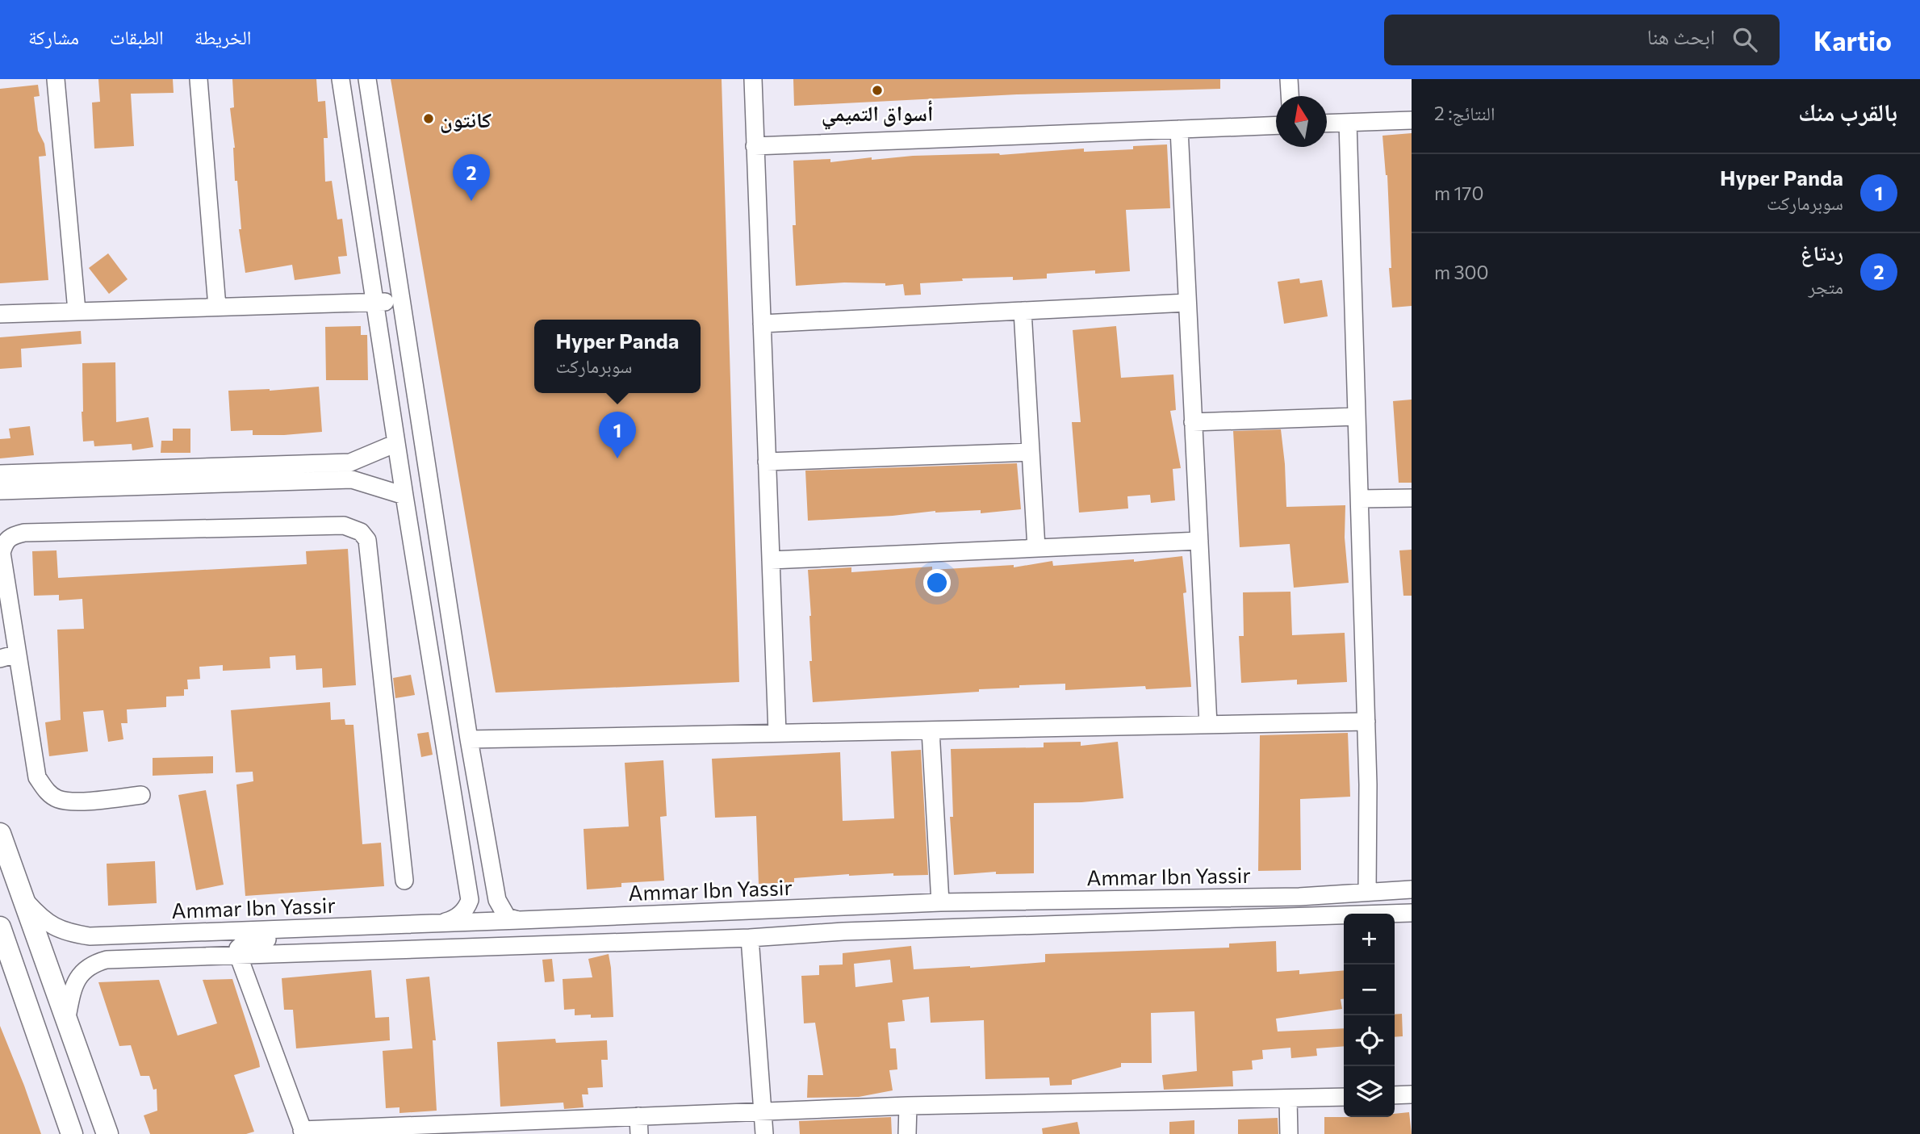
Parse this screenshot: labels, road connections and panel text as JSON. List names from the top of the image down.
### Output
{
  "streets": {
    "street": ["Ammar Ibn Yassir"]
  },
  "places": ["أسواق التميمي", "كانتون"],
  "north": "top",
  "page": {
    "header": "Kartio",
    "search": "ابحث هنا",
    "nav": ["الخريطة", "الطبقات", "مشاركة"],
    "heading": ["بالقرب منك", "النتائج: 2"],
    "list": [
      {
        "mark": "1",
        "name": "Hyper Panda",
        "note": "سوبرماركت",
        "value": "170 m"
      },
      {
        "mark": "2",
        "name": "ردتاغ",
        "note": "متجر",
        "value": "300 m"
      }
    ],
    "pins": ["2", "1"],
    "popup": ["Hyper Panda", "سوبرماركت"],
    "map_buttons": ["+", "−"]
  }
}
